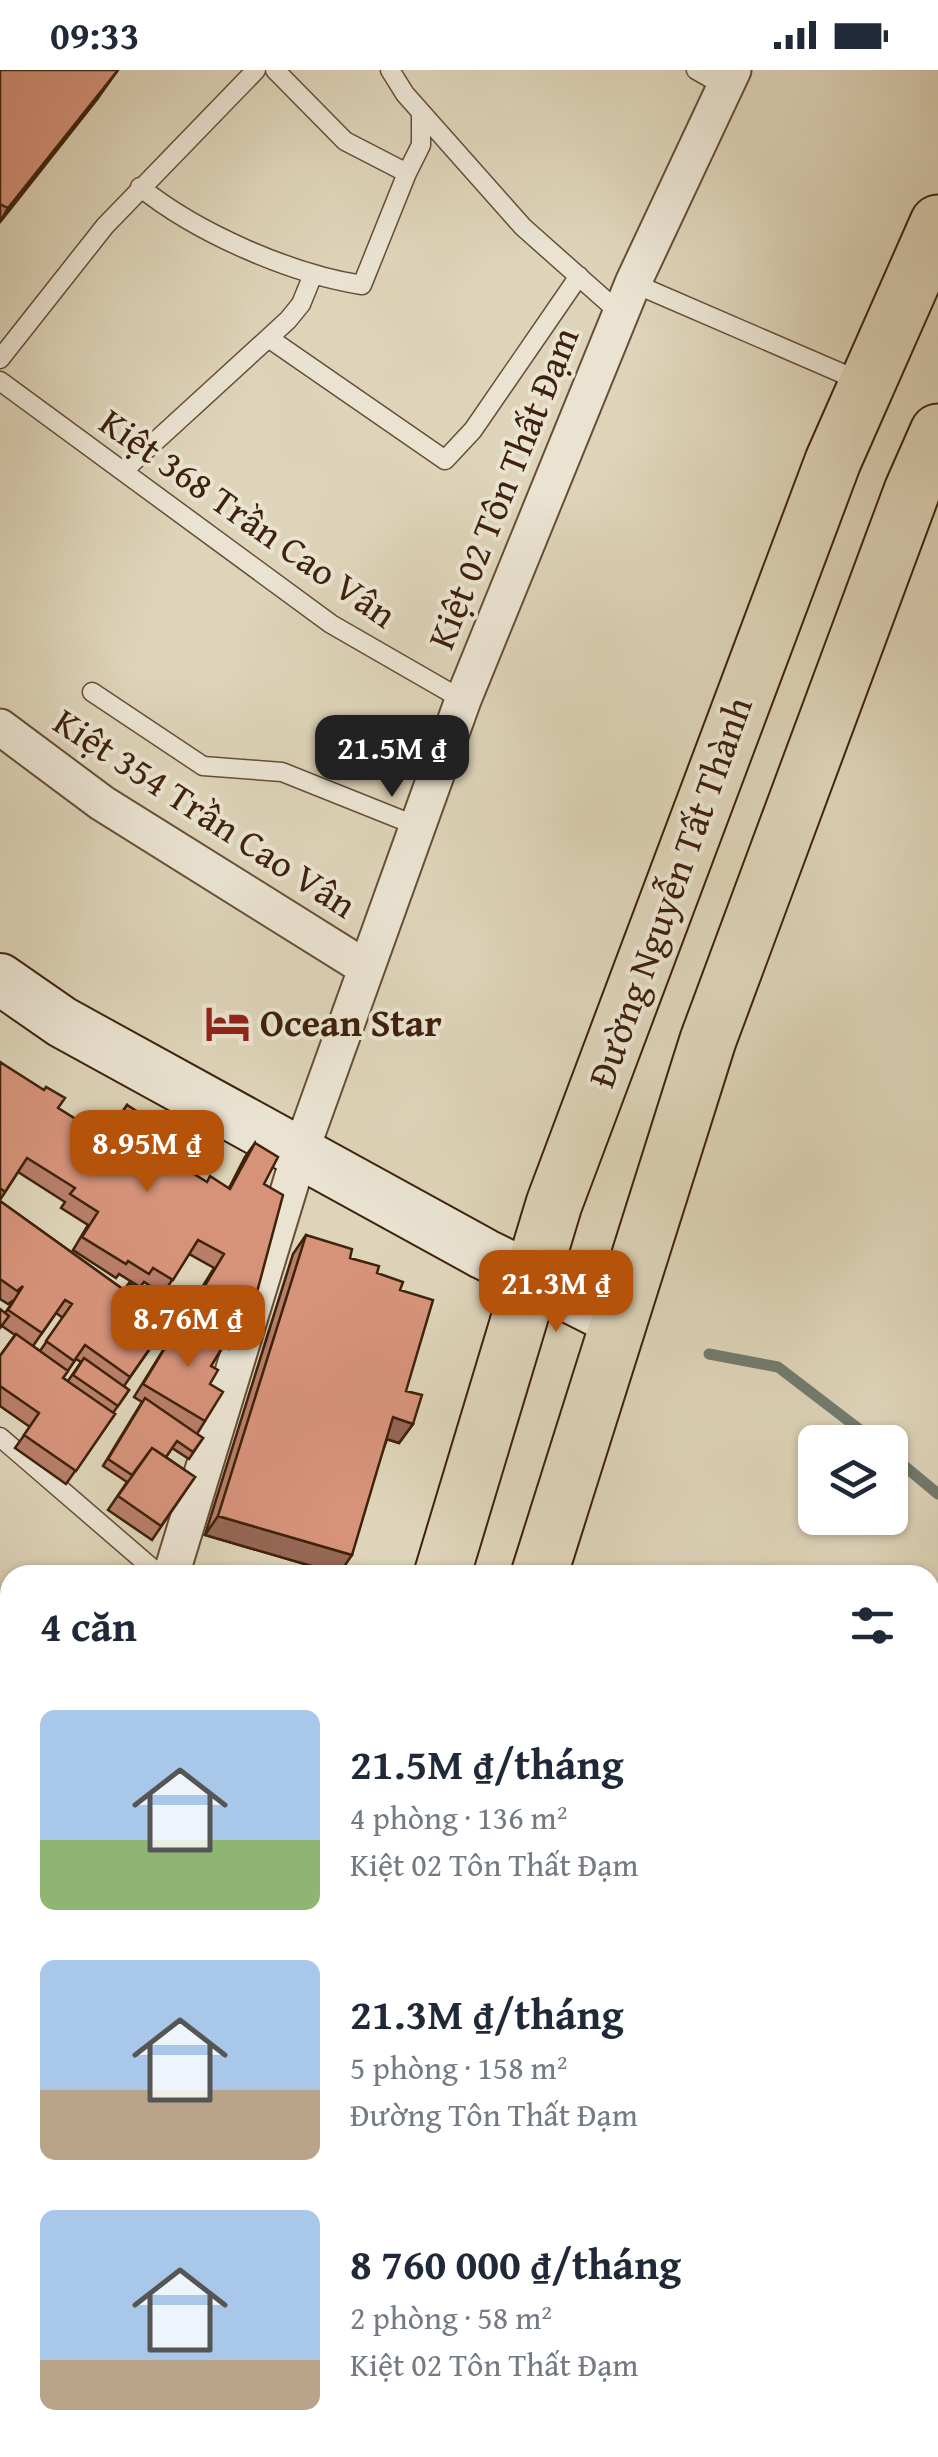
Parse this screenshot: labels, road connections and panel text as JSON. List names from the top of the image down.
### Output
{
  "streets": {
    "main road": ["Đường Nguyễn Tất Thành"],
    "street": ["Kiệt 02 Tôn Thất Đạm", "Kiệt 354 Trần Cao Vân"],
    "lane": ["Kiệt 368 Trần Cao Vân"]
  },
  "crossings": [
    ["Kiệt 02 Tôn Thất Đạm", "Kiệt 368 Trần Cao Vân"],
    ["Kiệt 02 Tôn Thất Đạm", "Kiệt 354 Trần Cao Vân"]
  ],
  "places": {
    "hotel": ["Ocean Star"]
  },
  "page": {
    "status": "09:33",
    "price": [
      "21.5M ₫",
      "8.95M ₫",
      "21.3M ₫",
      "8.76M ₫"
    ],
    "heading": "4 căn",
    "list": [
      {
        "name": "21.5M ₫/tháng",
        "note": "4 phòng · 136 m² · Kiệt 02 Tôn Thất Đạm"
      },
      {
        "name": "21.3M ₫/tháng",
        "note": "5 phòng · 158 m² · Đường Tôn Thất Đạm"
      },
      {
        "name": "8 760 000 ₫/tháng",
        "note": "2 phòng · 58 m² · Kiệt 02 Tôn Thất Đạm"
      }
    ]
  }
}
